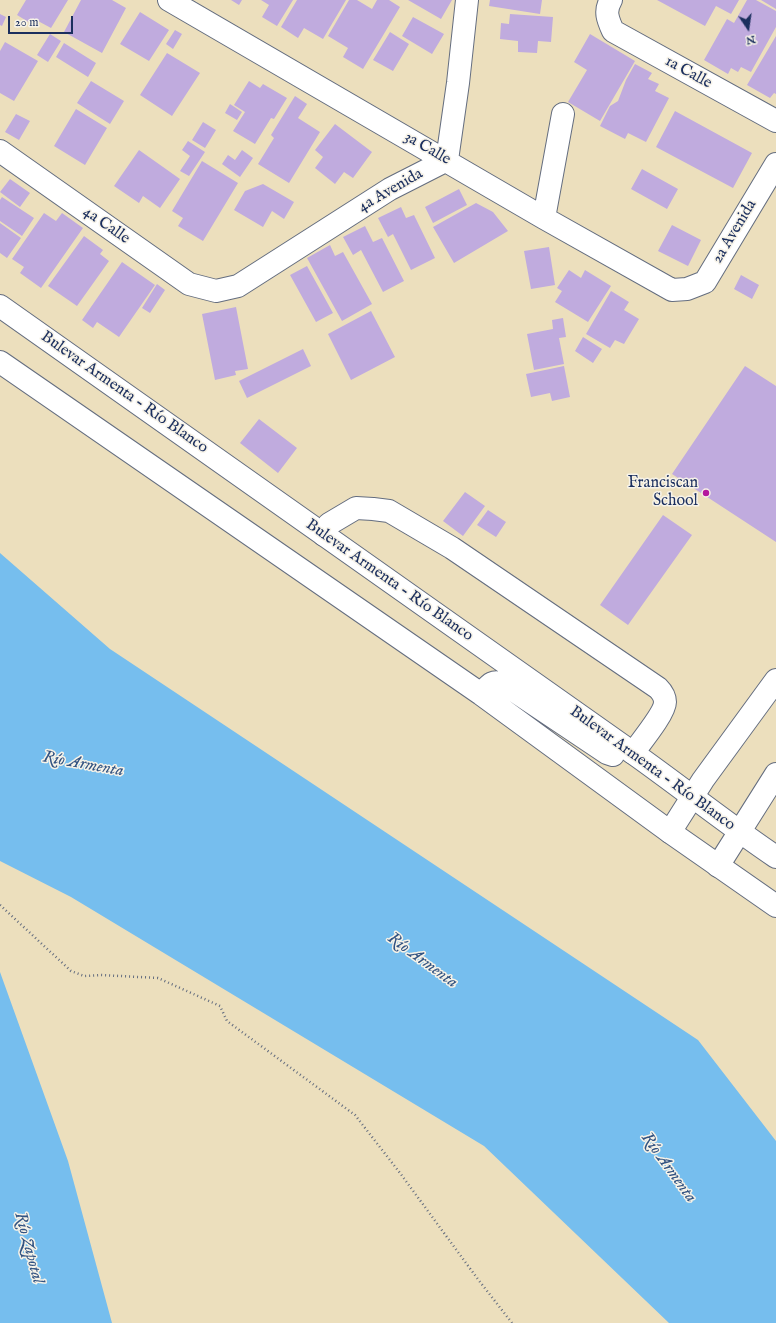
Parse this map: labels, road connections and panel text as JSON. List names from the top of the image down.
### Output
{
  "streets": {
    "main road": [
      "1a Calle",
      "3a Calle",
      "4a Avenida",
      "4a Calle",
      "2a Avenida",
      "Bulevar Armenta - Río Blanco"
    ]
  },
  "crossings": [
    ["3a Calle", "4a Avenida"],
    ["3a Calle", "2a Avenida"],
    ["4a Avenida", "4a Calle"]
  ],
  "water": ["Río Armenta", "Río Zapotal"],
  "places": ["Franciscan School"],
  "scale_bar": "20 m",
  "north": "bottom"
}
